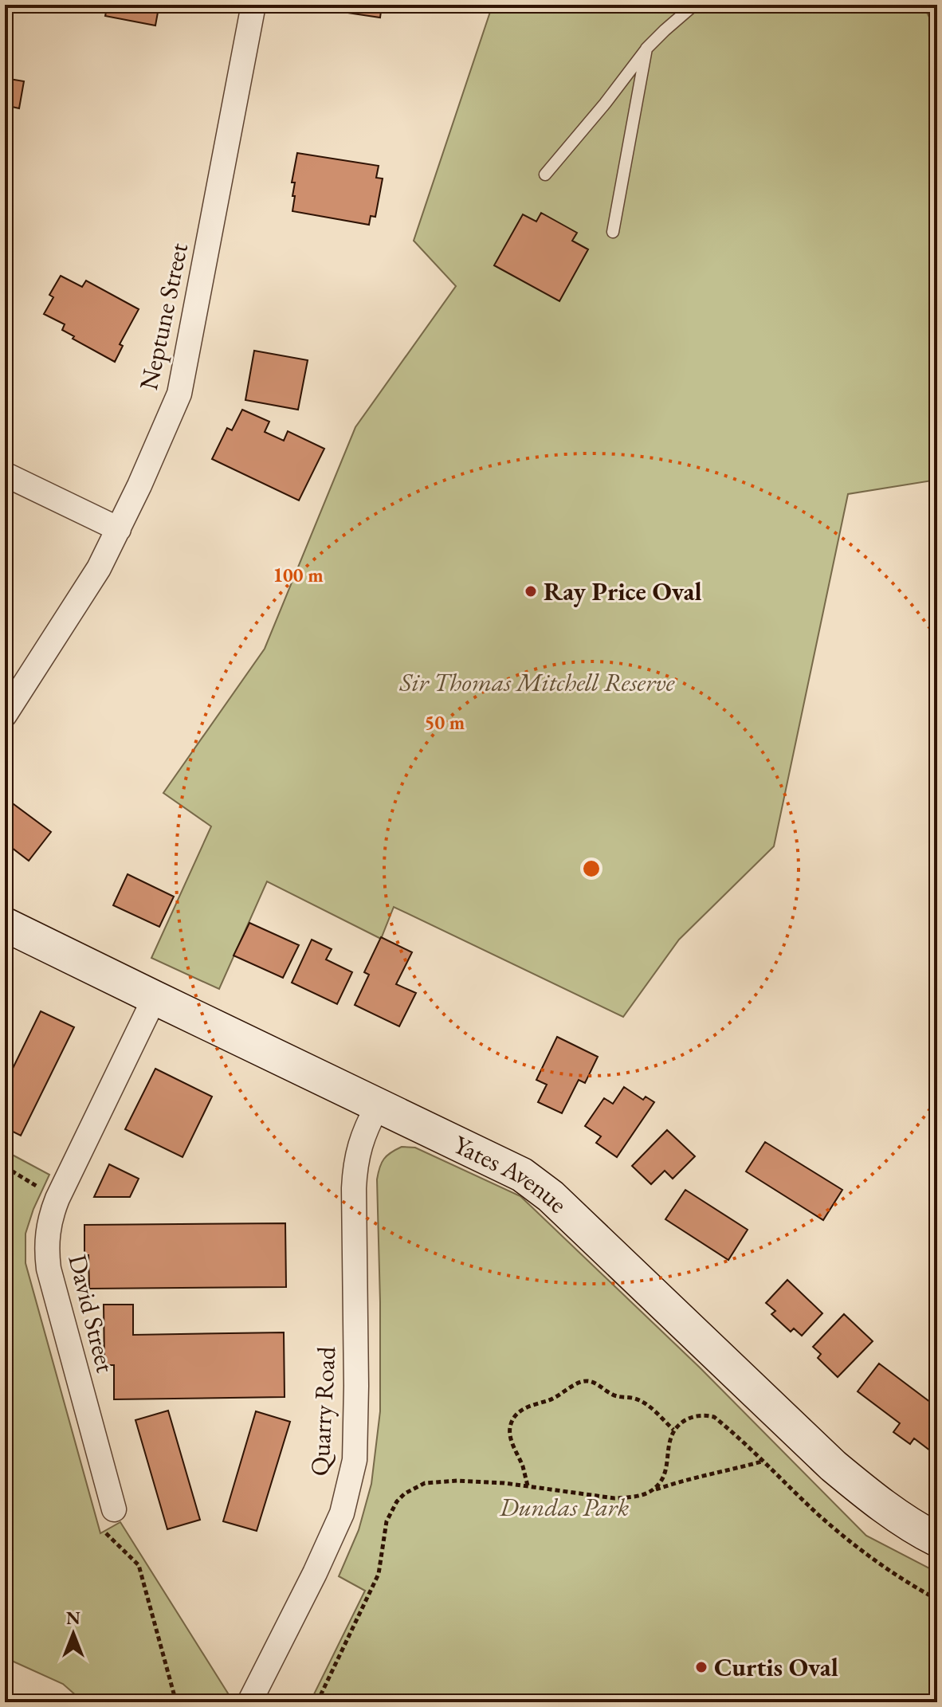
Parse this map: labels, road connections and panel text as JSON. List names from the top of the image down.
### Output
{
  "streets": {
    "street": [
      "Neptune Street",
      "Yates Avenue",
      "David Street",
      "Quarry Road"
    ]
  },
  "crossings": [
    ["Yates Avenue", "David Street"],
    ["Yates Avenue", "Quarry Road"]
  ],
  "parks": ["Sir Thomas Mitchell Reserve", "Dundas Park"],
  "places": ["Ray Price Oval", "Curtis Oval"],
  "north": "top",
  "rings": ["100 m", "50 m"]
}
